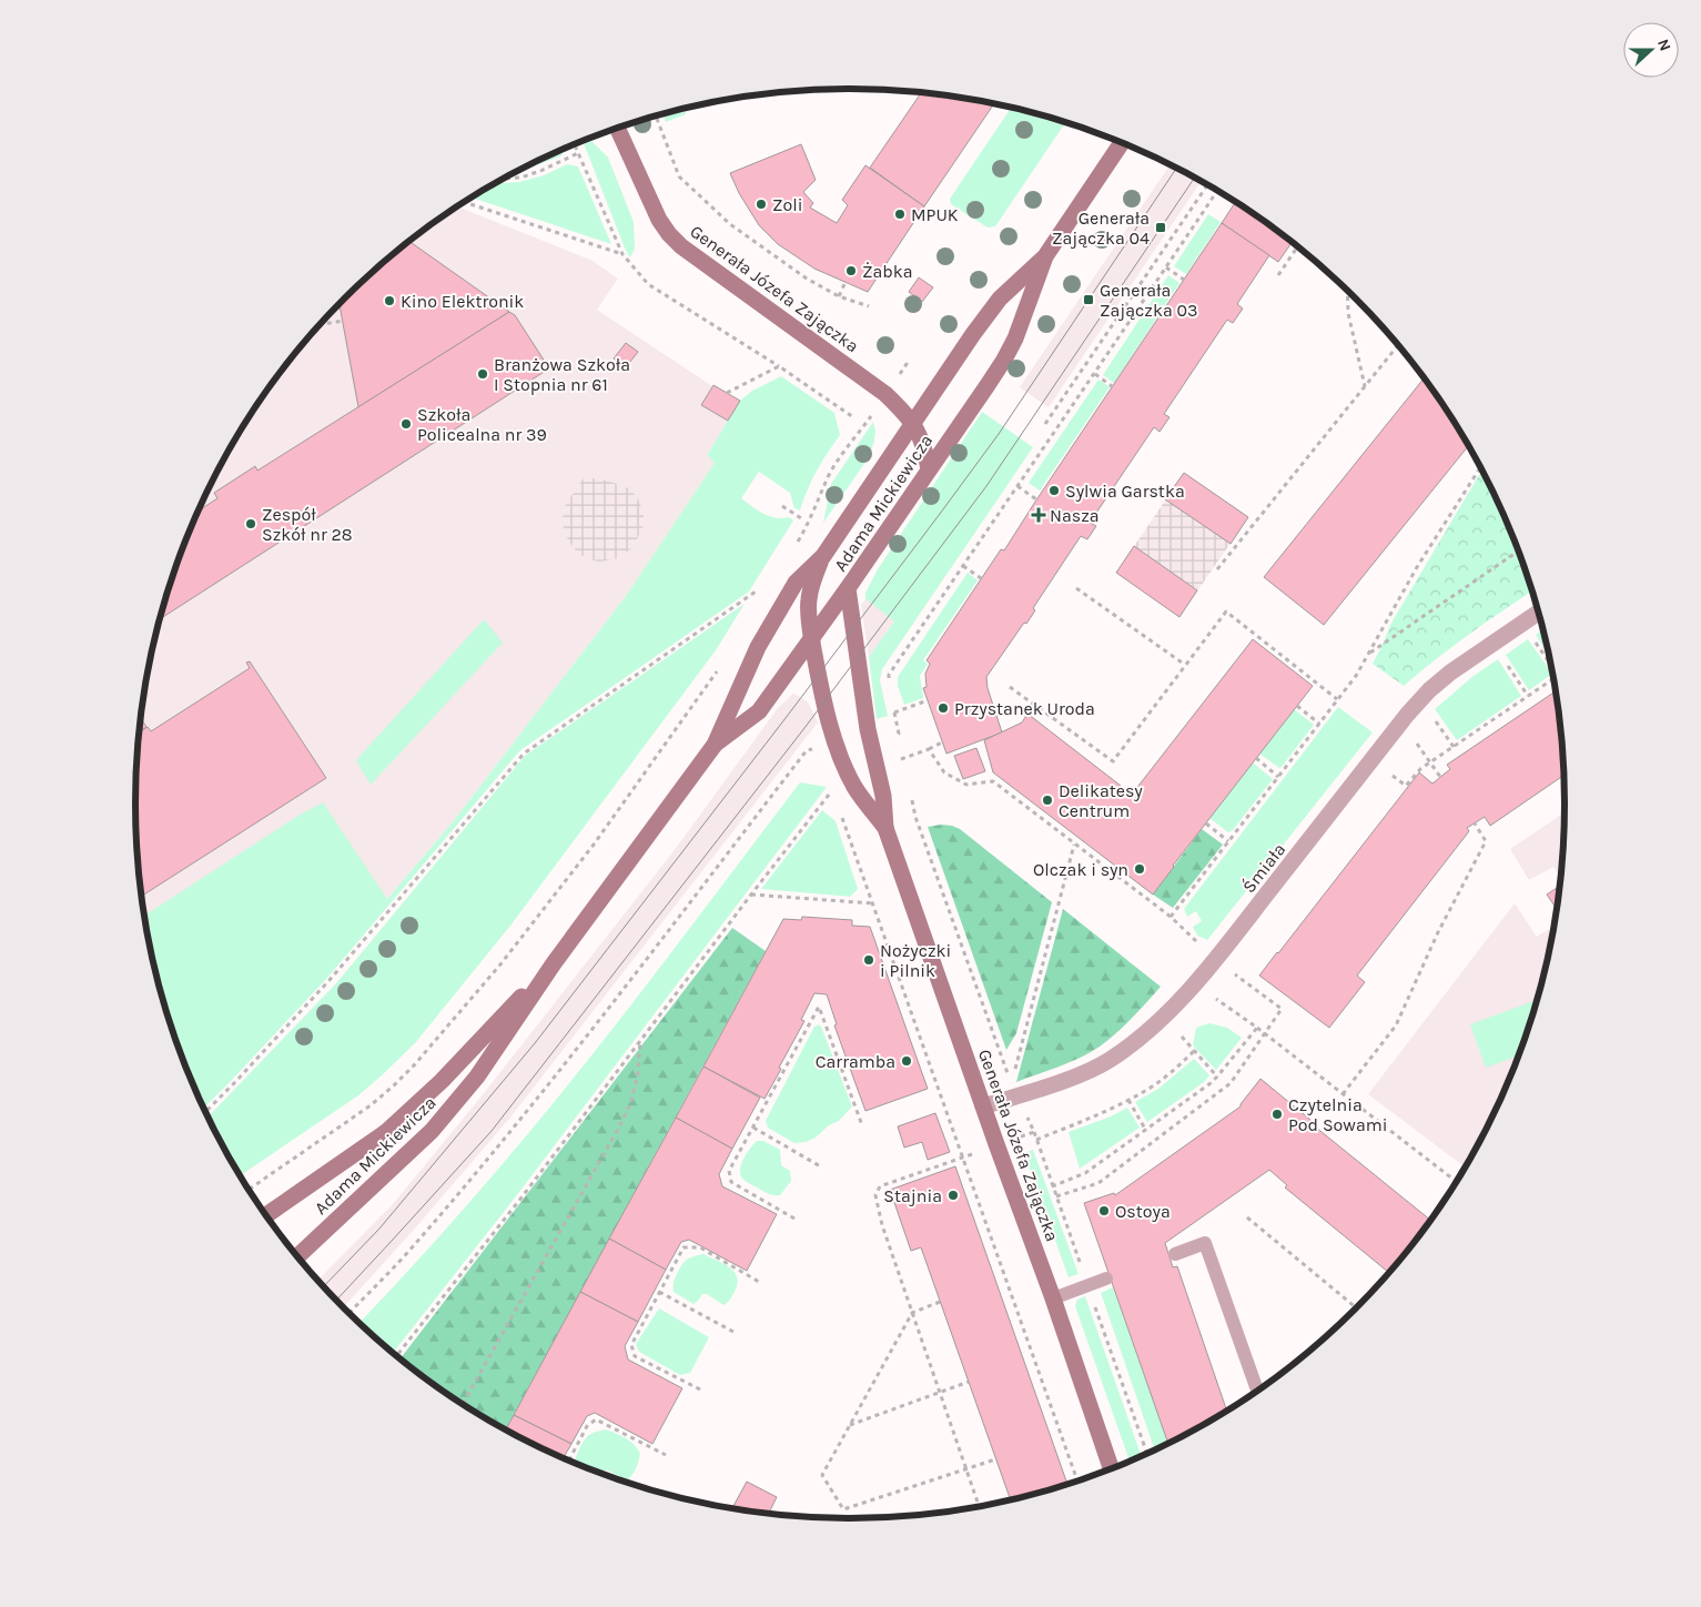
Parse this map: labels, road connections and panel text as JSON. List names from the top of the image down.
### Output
{
  "streets": {
    "main road": ["Generała Józefa Zajączka", "Adama Mickiewicza"],
    "street": ["Śmiała"]
  },
  "crossings": [
    ["Generała Józefa Zajączka", "Adama Mickiewicza"],
    ["Generała Józefa Zajączka", "Śmiała"]
  ],
  "places": {
    "other": [
      "Zoli",
      "MPUK",
      "Żabka",
      "Kino Elektronik",
      "Branżowa Szkoła I Stopnia nr 61",
      "Szkoła Policealna nr 39",
      "Sylwia Garstka",
      "Zespół Szkół nr 28",
      "Przystanek Uroda",
      "Delikatesy Centrum",
      "Olczak i syn",
      "Nożyczki i Pilnik",
      "Carramba",
      "Czytelnia Pod Sowami",
      "Stajnia",
      "Ostoya"
    ],
    "transit": ["Generała Zajączka 04", "Generała Zajączka 03"],
    "health": ["Nasza"]
  },
  "north": "right"
}
